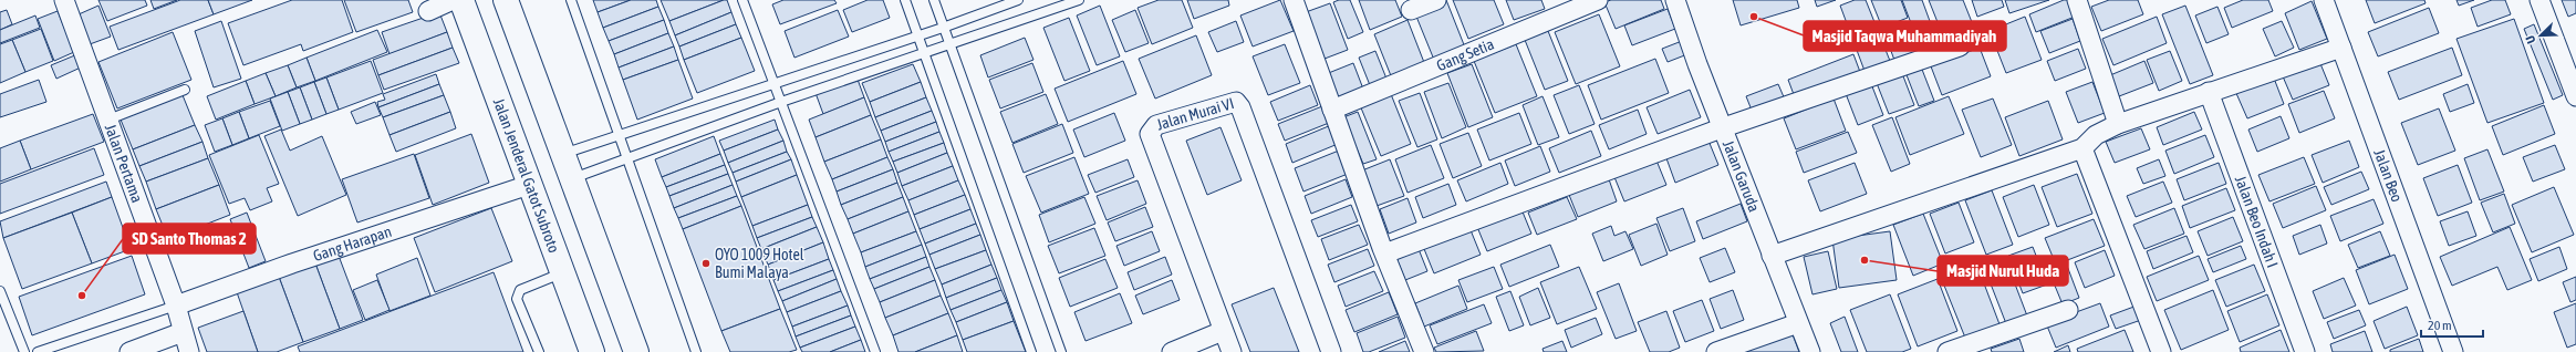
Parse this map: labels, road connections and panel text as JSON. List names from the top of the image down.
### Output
{
  "streets": {
    "main road": ["Jalan Jenderal Gatot Subroto"],
    "street": [
      "Gang Setia",
      "Jalan Murai VI",
      "Jalan Pertama",
      "Jalan Garuda",
      "Jalan Beo",
      "Jalan Beo Indah I",
      "Gang Harapan"
    ]
  },
  "crossings": [
    ["Jalan Pertama", "Gang Harapan"],
    ["Jalan Jenderal Gatot Subroto", "Gang Harapan"]
  ],
  "places": [
    "Masjid Taqwa Muhammadiyah",
    "Masjid Nurul Huda",
    "OYO 1009 Hotel Bumi Malaya",
    "SD Santo Thomas 2"
  ],
  "scale_bar": "20 m",
  "north": "bottom left"
}
